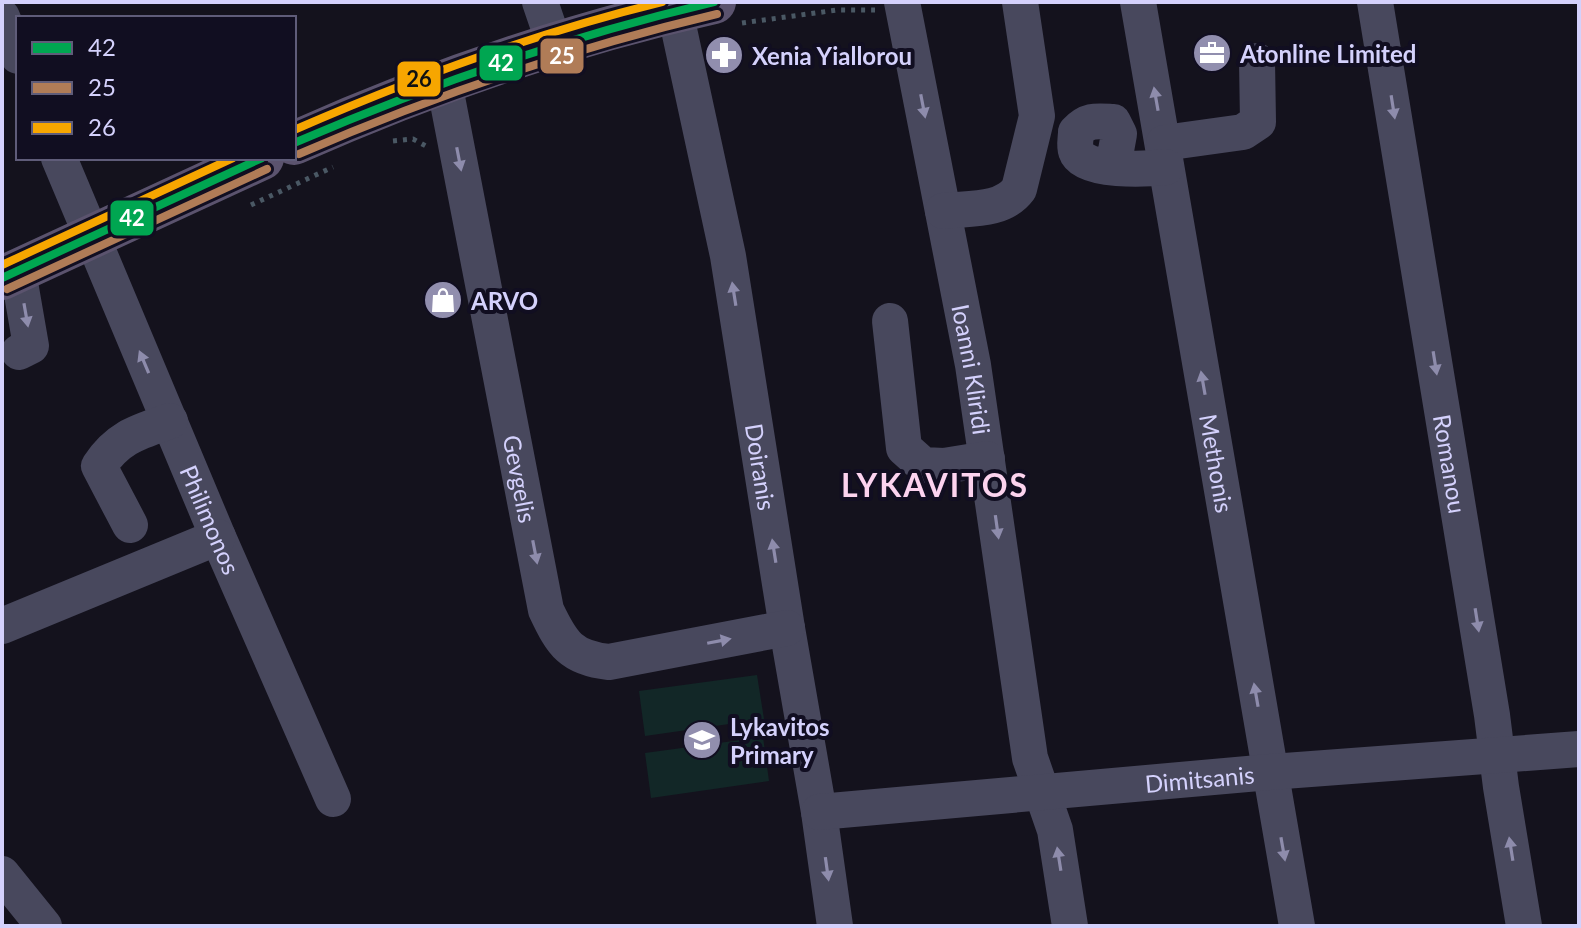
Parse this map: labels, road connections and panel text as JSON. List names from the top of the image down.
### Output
{
  "streets": {
    "street": [
      "Ioanni Kliridi",
      "Methonis",
      "Romanou",
      "Doiranis",
      "Gevgelis",
      "Philimonos",
      "Dimitsanis"
    ]
  },
  "crossings": [
    ["Ioanni Kliridi", "Dimitsanis"],
    ["Methonis", "Dimitsanis"],
    ["Romanou", "Dimitsanis"],
    ["Doiranis", "Gevgelis"],
    ["Doiranis", "Dimitsanis"]
  ],
  "districts": ["LYKAVITOS"],
  "places": {
    "office": ["Atonline Limited"],
    "pharmacy": ["Xenia Yiallorou"],
    "shop": ["ARVO"],
    "school or university": ["Lykavitos Primary"]
  },
  "lines": ["transit line 42", "transit line 26", "transit line 25"],
  "legend": ["42", "25", "26"]
}
